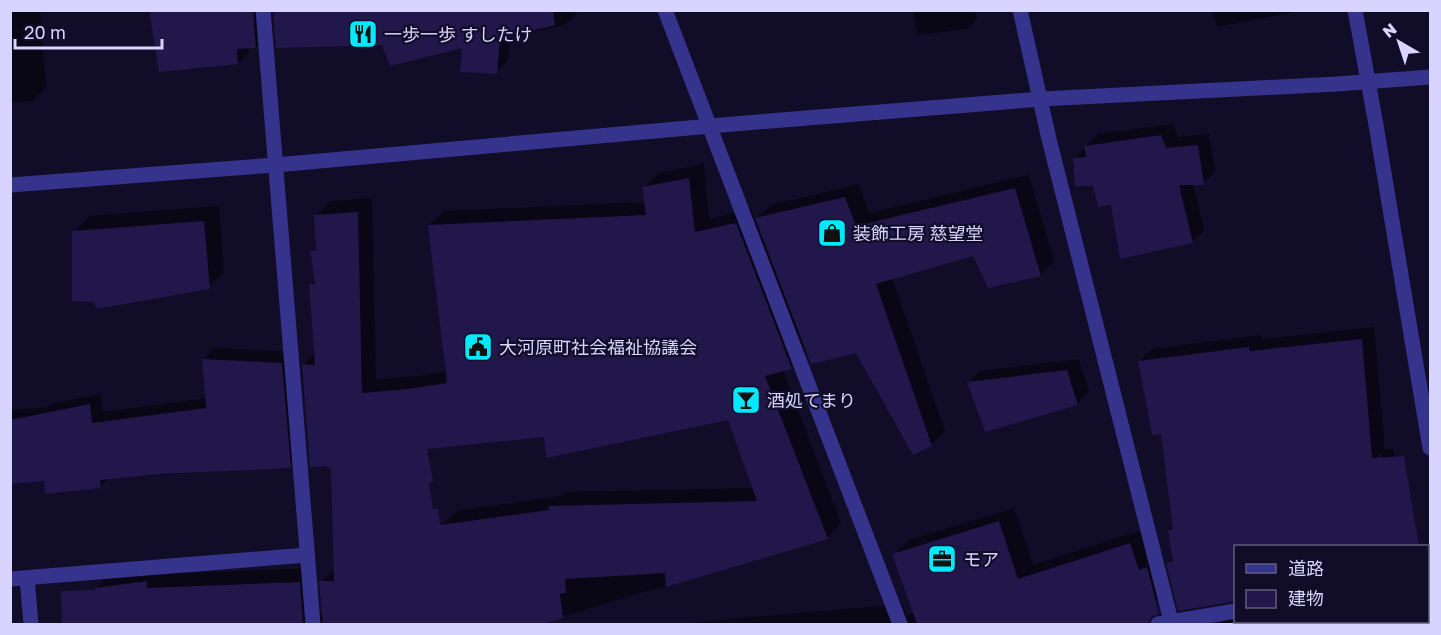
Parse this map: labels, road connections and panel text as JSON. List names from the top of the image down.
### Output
{
  "places": {
    "restaurant": ["一歩一歩 すしたけ"],
    "shop": ["装飾工房 慈望堂"],
    "public building": ["大河原町社会福祉協議会"],
    "bar": ["酒処てまり"],
    "office": ["モア"]
  },
  "legend": ["道路", "建物"],
  "scale_bar": "20 m",
  "north": "top left"
}
